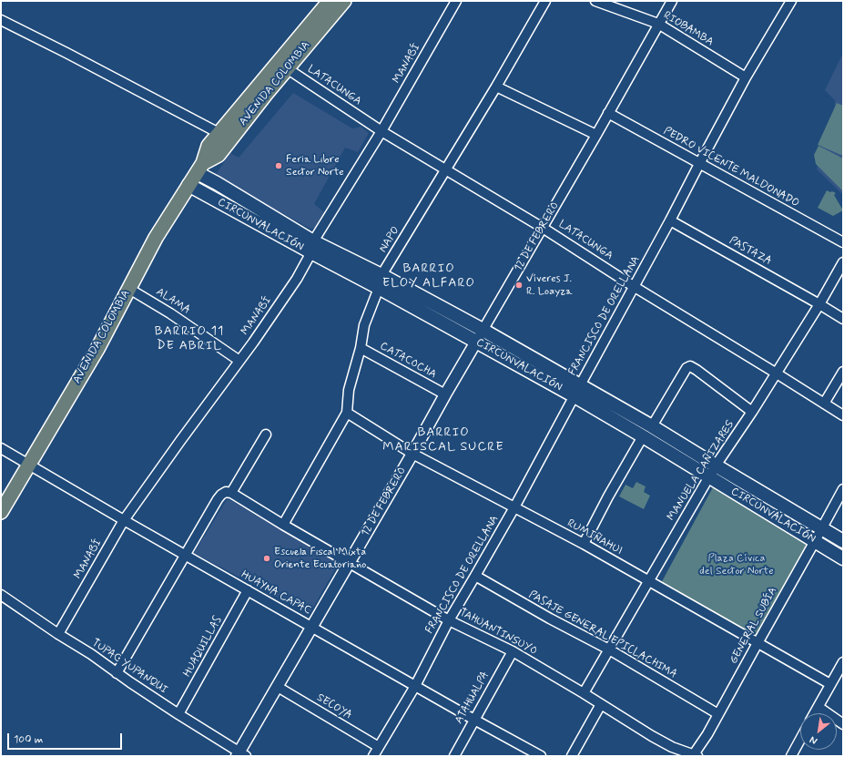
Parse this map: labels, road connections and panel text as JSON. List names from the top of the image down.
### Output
{
  "streets": {
    "main road": ["AVENIDA COLOMBIA", "CIRCUNVALACIÓN"],
    "street": [
      "RIOBAMBA",
      "MANABÍ",
      "LATACUNGA",
      "PEDRO VICENTE MALDONADO",
      "12 DE FEBRERO",
      "NAPO",
      "PASTAZA",
      "ALAMA",
      "FRANCISCO DE ORELLANA",
      "CATACOCHA",
      "MANUELA CAÑIZARES",
      "RUMIÑAHUI",
      "HUAYNA CAPAC",
      "GENERAL SUBÍA",
      "TAHUANTINSUYO",
      "PASAJE GENERAL EPICLACHIMA",
      "HUAQUILLAS",
      "TUPAC YUPANQUI",
      "ATAHUALPA",
      "SECOYA"
    ]
  },
  "crossings": [
    ["RIOBAMBA", "12 DE FEBRERO"],
    ["RIOBAMBA", "FRANCISCO DE ORELLANA"],
    ["MANABÍ", "LATACUNGA"],
    ["MANABÍ", "CIRCUNVALACIÓN"],
    ["MANABÍ", "ALAMA"],
    ["MANABÍ", "HUAYNA CAPAC"],
    ["MANABÍ", "TUPAC YUPANQUI"],
    ["AVENIDA COLOMBIA", "LATACUNGA"],
    ["AVENIDA COLOMBIA", "CIRCUNVALACIÓN"],
    ["AVENIDA COLOMBIA", "ALAMA"],
    ["AVENIDA COLOMBIA", "HUAYNA CAPAC"],
    ["LATACUNGA", "12 DE FEBRERO"],
    ["LATACUNGA", "NAPO"],
    ["LATACUNGA", "FRANCISCO DE ORELLANA"],
    ["LATACUNGA", "MANUELA CAÑIZARES"],
    ["PEDRO VICENTE MALDONADO", "12 DE FEBRERO"],
    ["PEDRO VICENTE MALDONADO", "FRANCISCO DE ORELLANA"],
    ["CIRCUNVALACIÓN", "12 DE FEBRERO"],
    ["CIRCUNVALACIÓN", "NAPO"],
    ["CIRCUNVALACIÓN", "FRANCISCO DE ORELLANA"],
    ["CIRCUNVALACIÓN", "MANUELA CAÑIZARES"],
    ["CIRCUNVALACIÓN", "GENERAL SUBÍA"],
    ["12 DE FEBRERO", "CATACOCHA"],
    ["12 DE FEBRERO", "RUMIÑAHUI"],
    ["12 DE FEBRERO", "HUAYNA CAPAC"],
    ["12 DE FEBRERO", "TAHUANTINSUYO"],
    ["12 DE FEBRERO", "TUPAC YUPANQUI"],
    ["12 DE FEBRERO", "SECOYA"],
    ["NAPO", "CATACOCHA"],
    ["NAPO", "RUMIÑAHUI"],
    ["NAPO", "TAHUANTINSUYO"],
    ["PASTAZA", "FRANCISCO DE ORELLANA"],
    ["PASTAZA", "MANUELA CAÑIZARES"],
    ["FRANCISCO DE ORELLANA", "RUMIÑAHUI"],
    ["FRANCISCO DE ORELLANA", "HUAYNA CAPAC"],
    ["FRANCISCO DE ORELLANA", "TAHUANTINSUYO"],
    ["FRANCISCO DE ORELLANA", "PASAJE GENERAL EPICLACHIMA"],
    ["FRANCISCO DE ORELLANA", "SECOYA"],
    ["MANUELA CAÑIZARES", "RUMIÑAHUI"],
    ["MANUELA CAÑIZARES", "TAHUANTINSUYO"],
    ["MANUELA CAÑIZARES", "PASAJE GENERAL EPICLACHIMA"],
    ["RUMIÑAHUI", "GENERAL SUBÍA"],
    ["HUAYNA CAPAC", "HUAQUILLAS"],
    ["HUAYNA CAPAC", "ATAHUALPA"],
    ["GENERAL SUBÍA", "TAHUANTINSUYO"],
    ["GENERAL SUBÍA", "PASAJE GENERAL EPICLACHIMA"],
    ["TAHUANTINSUYO", "ATAHUALPA"],
    ["HUAQUILLAS", "TUPAC YUPANQUI"]
  ],
  "districts": ["BARRIO ELOY ALFARO", "BARRIO 11 DE ABRIL", "BARRIO MARISCAL SUCRE"],
  "parks": ["Plaza Cívica del Sector Norte"],
  "places": ["Feria Libre Sector Norte", "Víveres J. R. Loayza", "Escuela Fiscal Mixta Oriente Ecuatoriano"],
  "scale_bar": "100 m",
  "north": "bottom left"
}
